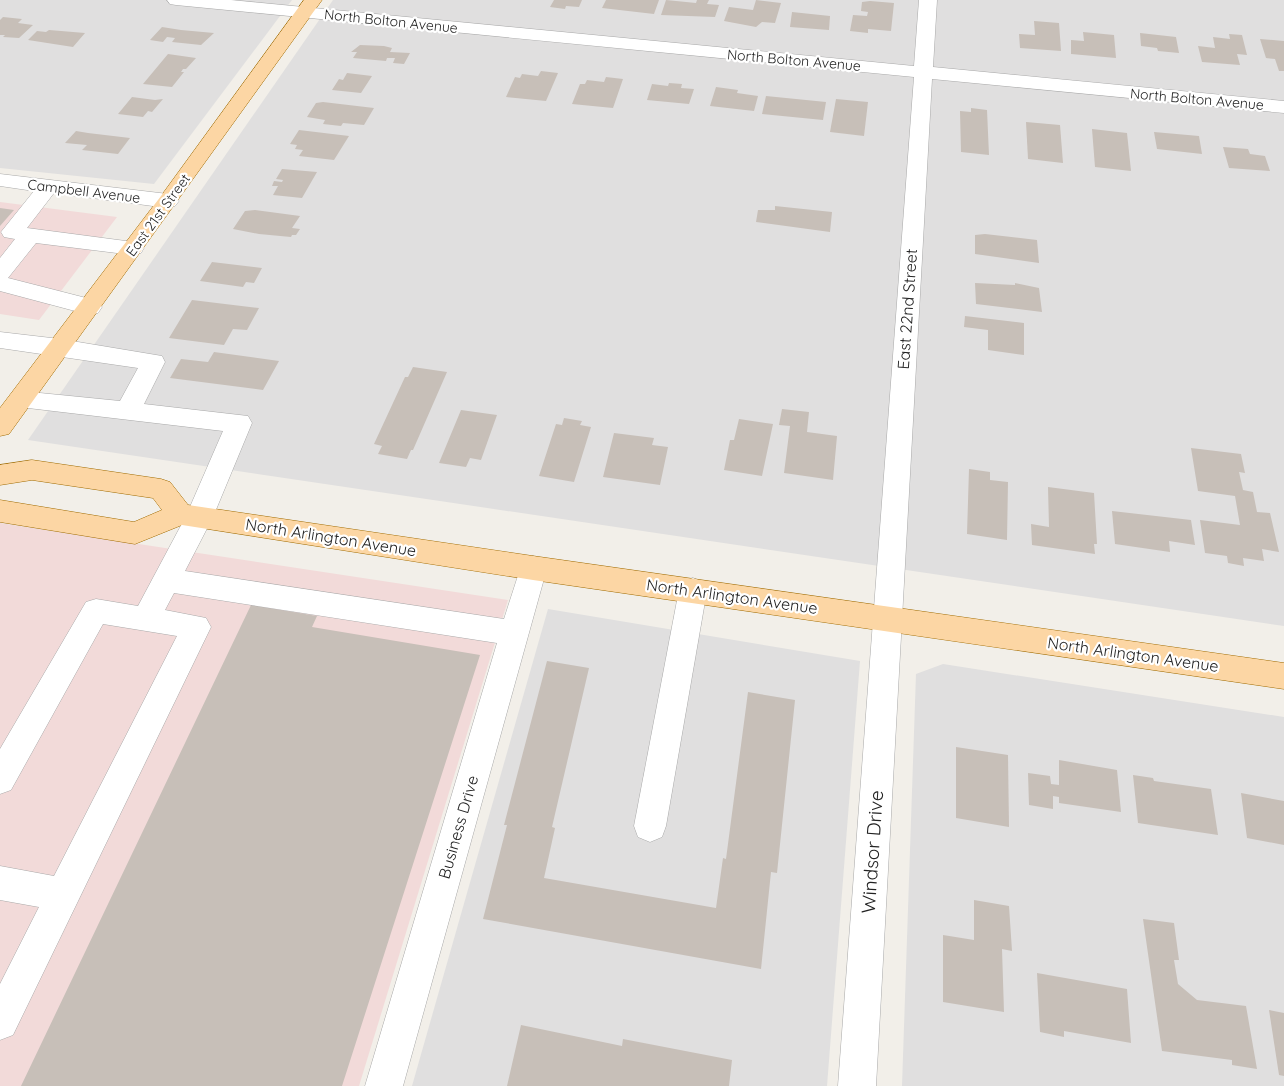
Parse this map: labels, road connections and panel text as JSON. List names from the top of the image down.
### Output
{
  "streets": {
    "main road": ["East 21st Street", "North Arlington Avenue"],
    "street": [
      "North Bolton Avenue",
      "Campbell Avenue",
      "East 22nd Street",
      "Business Drive",
      "Windsor Drive"
    ]
  },
  "crossings": [
    ["North Bolton Avenue", "East 21st Street"],
    ["North Bolton Avenue", "East 22nd Street"],
    ["Campbell Avenue", "East 21st Street"],
    ["East 22nd Street", "North Arlington Avenue"],
    ["East 22nd Street", "Windsor Drive"],
    ["North Arlington Avenue", "Business Drive"],
    ["North Arlington Avenue", "Windsor Drive"]
  ]
}
